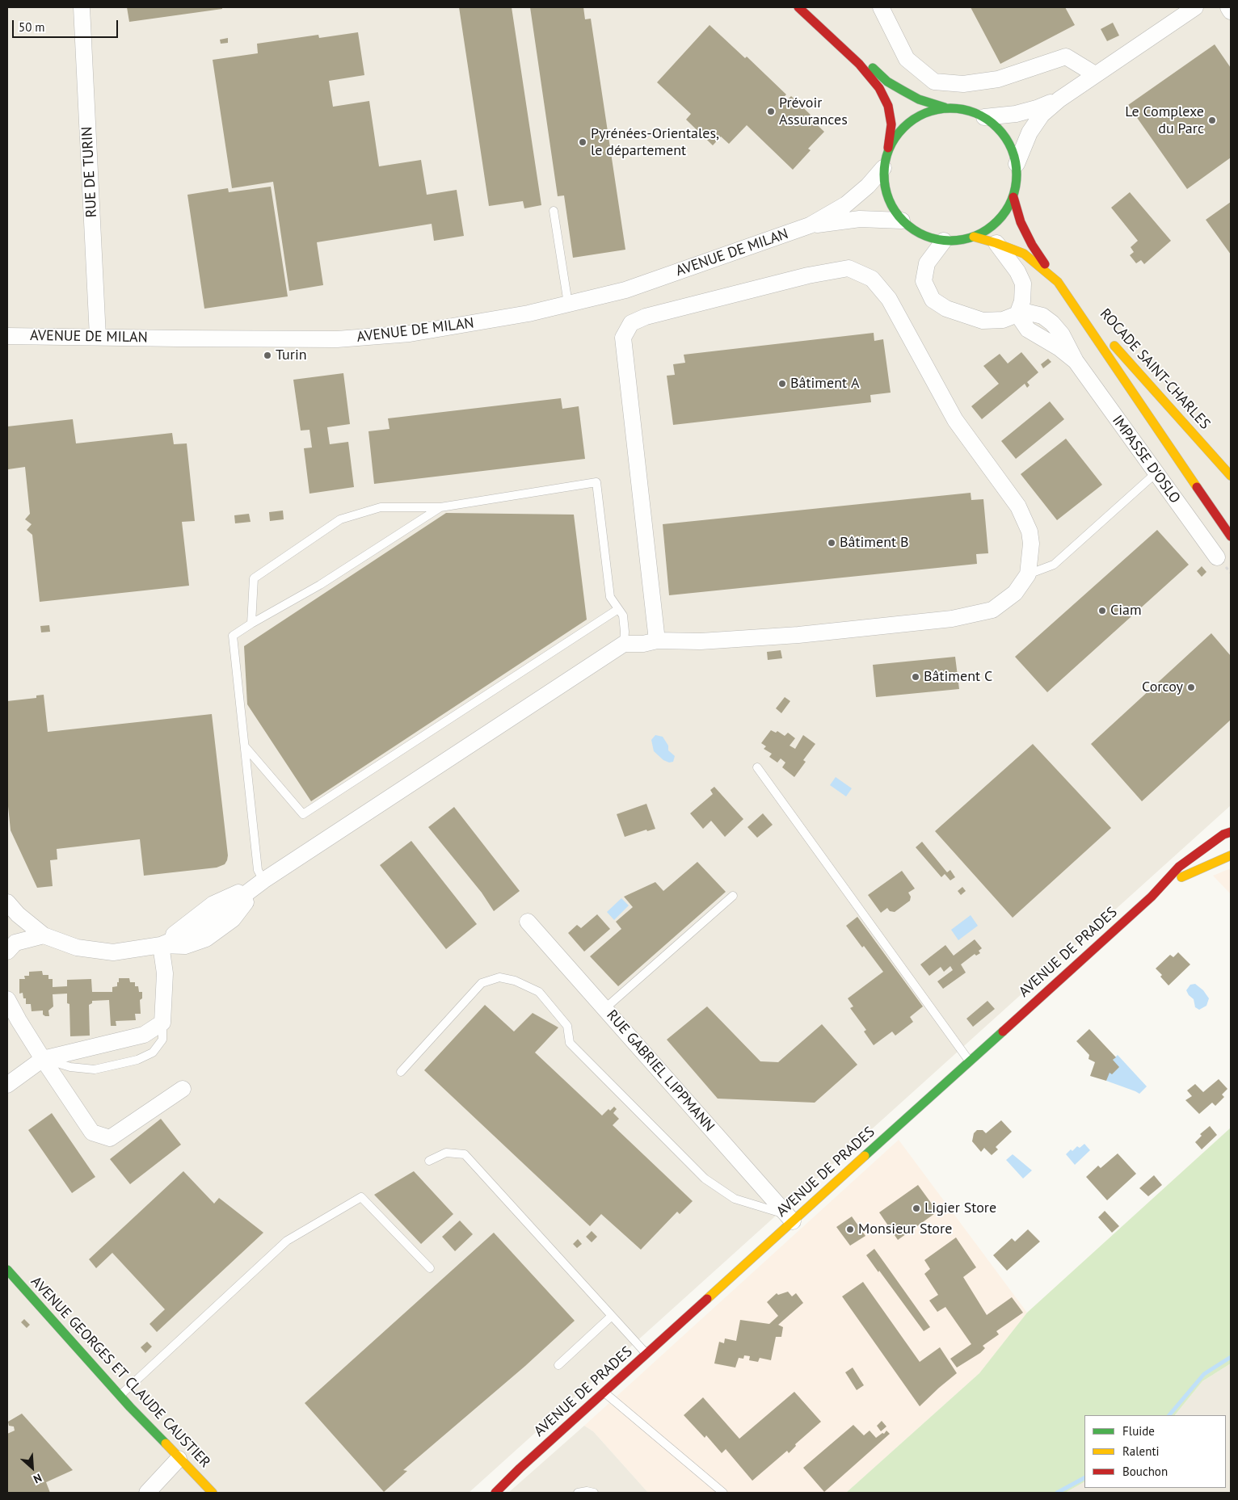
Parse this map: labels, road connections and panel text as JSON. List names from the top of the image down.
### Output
{
  "streets": {
    "main road": ["ROCADE SAINT-CHARLES", "AVENUE DE PRADES", "AVENUE GEORGES ET CLAUDE CAUSTIER"],
    "street": [
      "RUE DE TURIN",
      "AVENUE DE MILAN",
      "IMPASSE D'OSLO",
      "RUE GABRIEL LIPPMANN"
    ]
  },
  "crossings": [
    ["RUE DE TURIN", "AVENUE DE MILAN"],
    ["AVENUE DE MILAN", "ROCADE SAINT-CHARLES"],
    ["ROCADE SAINT-CHARLES", "IMPASSE D'OSLO"],
    ["AVENUE DE PRADES", "RUE GABRIEL LIPPMANN"]
  ],
  "places": [
    "Prévoir Assurances",
    "Le Complexe du Parc",
    "Pyrénées-Orientales, le département",
    "Turin",
    "Bâtiment A",
    "Bâtiment B",
    "Ciam",
    "Bâtiment C",
    "Corcoy",
    "Ligier Store",
    "Monsieur Store"
  ],
  "legend": ["Fluide", "Ralenti", "Bouchon"],
  "scale_bar": "50 m",
  "north": "bottom right"
}
